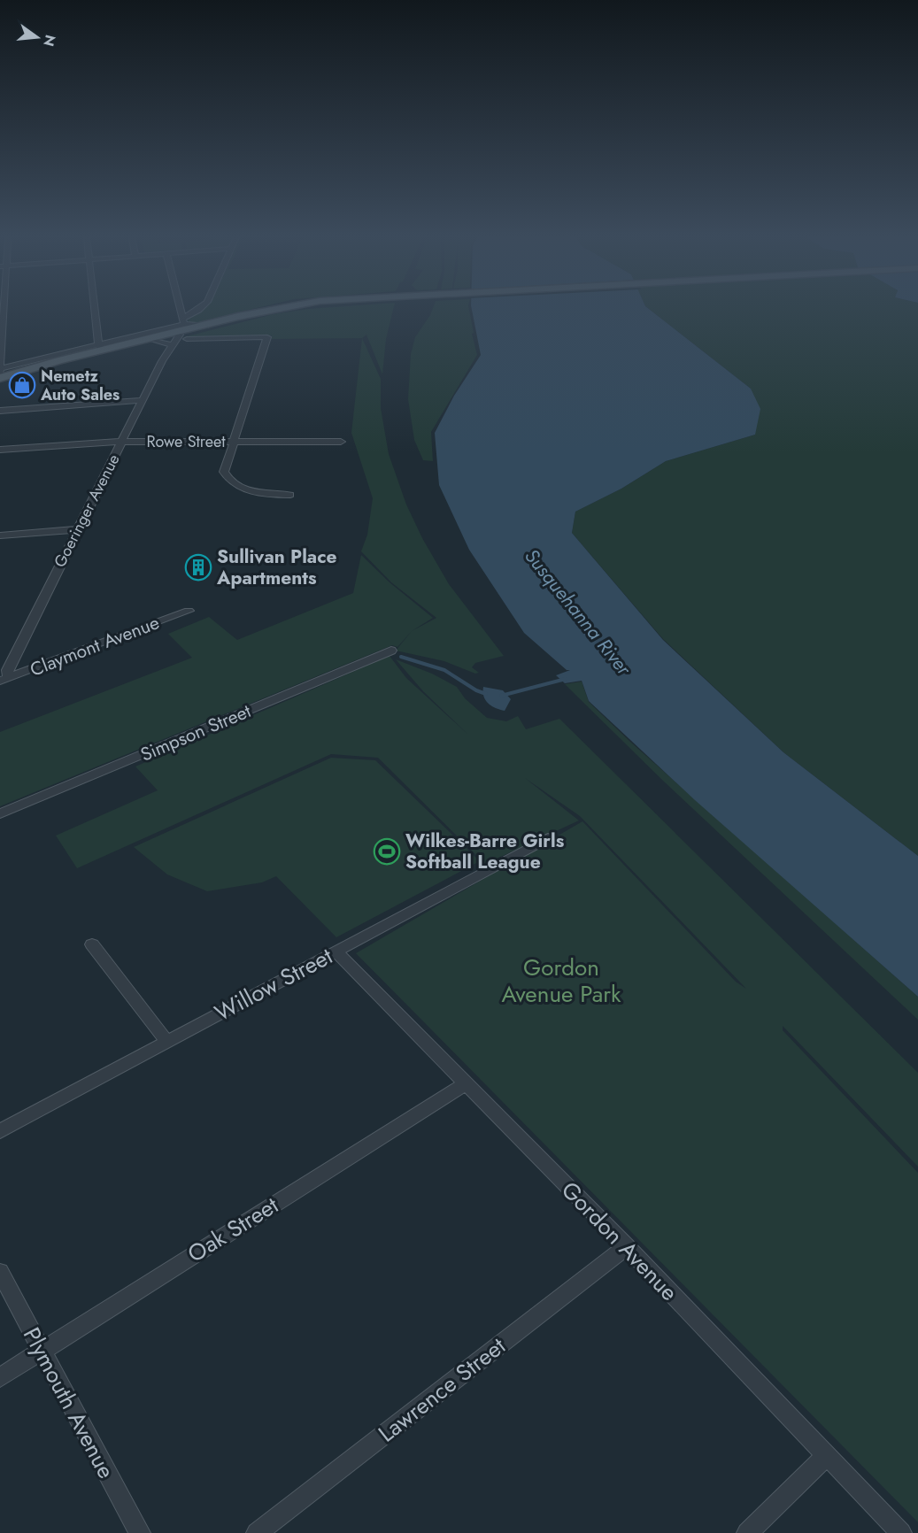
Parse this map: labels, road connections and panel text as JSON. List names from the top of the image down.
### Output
{
  "streets": {
    "street": [
      "Rowe Street",
      "Goeringer Avenue",
      "Claymont Avenue",
      "Simpson Street",
      "Willow Street",
      "Oak Street",
      "Gordon Avenue",
      "Lawrence Street",
      "Plymouth Avenue"
    ]
  },
  "crossings": [
    ["Rowe Street", "Goeringer Avenue"],
    ["Goeringer Avenue", "Claymont Avenue"],
    ["Willow Street", "Gordon Avenue"],
    ["Oak Street", "Gordon Avenue"],
    ["Oak Street", "Plymouth Avenue"],
    ["Gordon Avenue", "Lawrence Street"]
  ],
  "water": ["Susquehanna River"],
  "parks": ["Gordon Avenue Park"],
  "places": {
    "shop": ["Nemetz Auto Sales"],
    "building": ["Sullivan Place Apartments"],
    "sports": ["Wilkes-Barre Girls Softball League"]
  },
  "north": "right"
}
